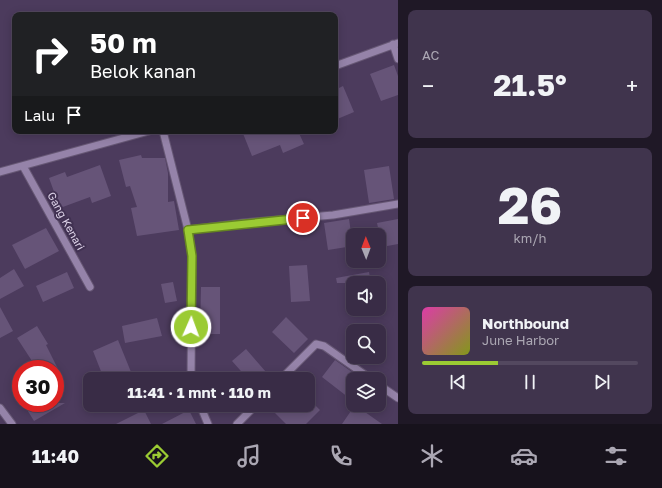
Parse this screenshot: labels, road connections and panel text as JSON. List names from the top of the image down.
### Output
{
  "streets": {
    "street": ["Gang Kenari"]
  },
  "north": "top",
  "page": {
    "tile": [
      "AC",
      ["26", "km/h"]
    ],
    "turn": ["50 m", "Belok kanan"],
    "heat": ["−", "21.5°", "+"],
    "then": "Lalu",
    "song": ["Northbound", "June Harbor"],
    "limit": "30",
    "trip": "11:41 · 1 mnt · 110 m",
    "tabs": "11:40"
  }
}
